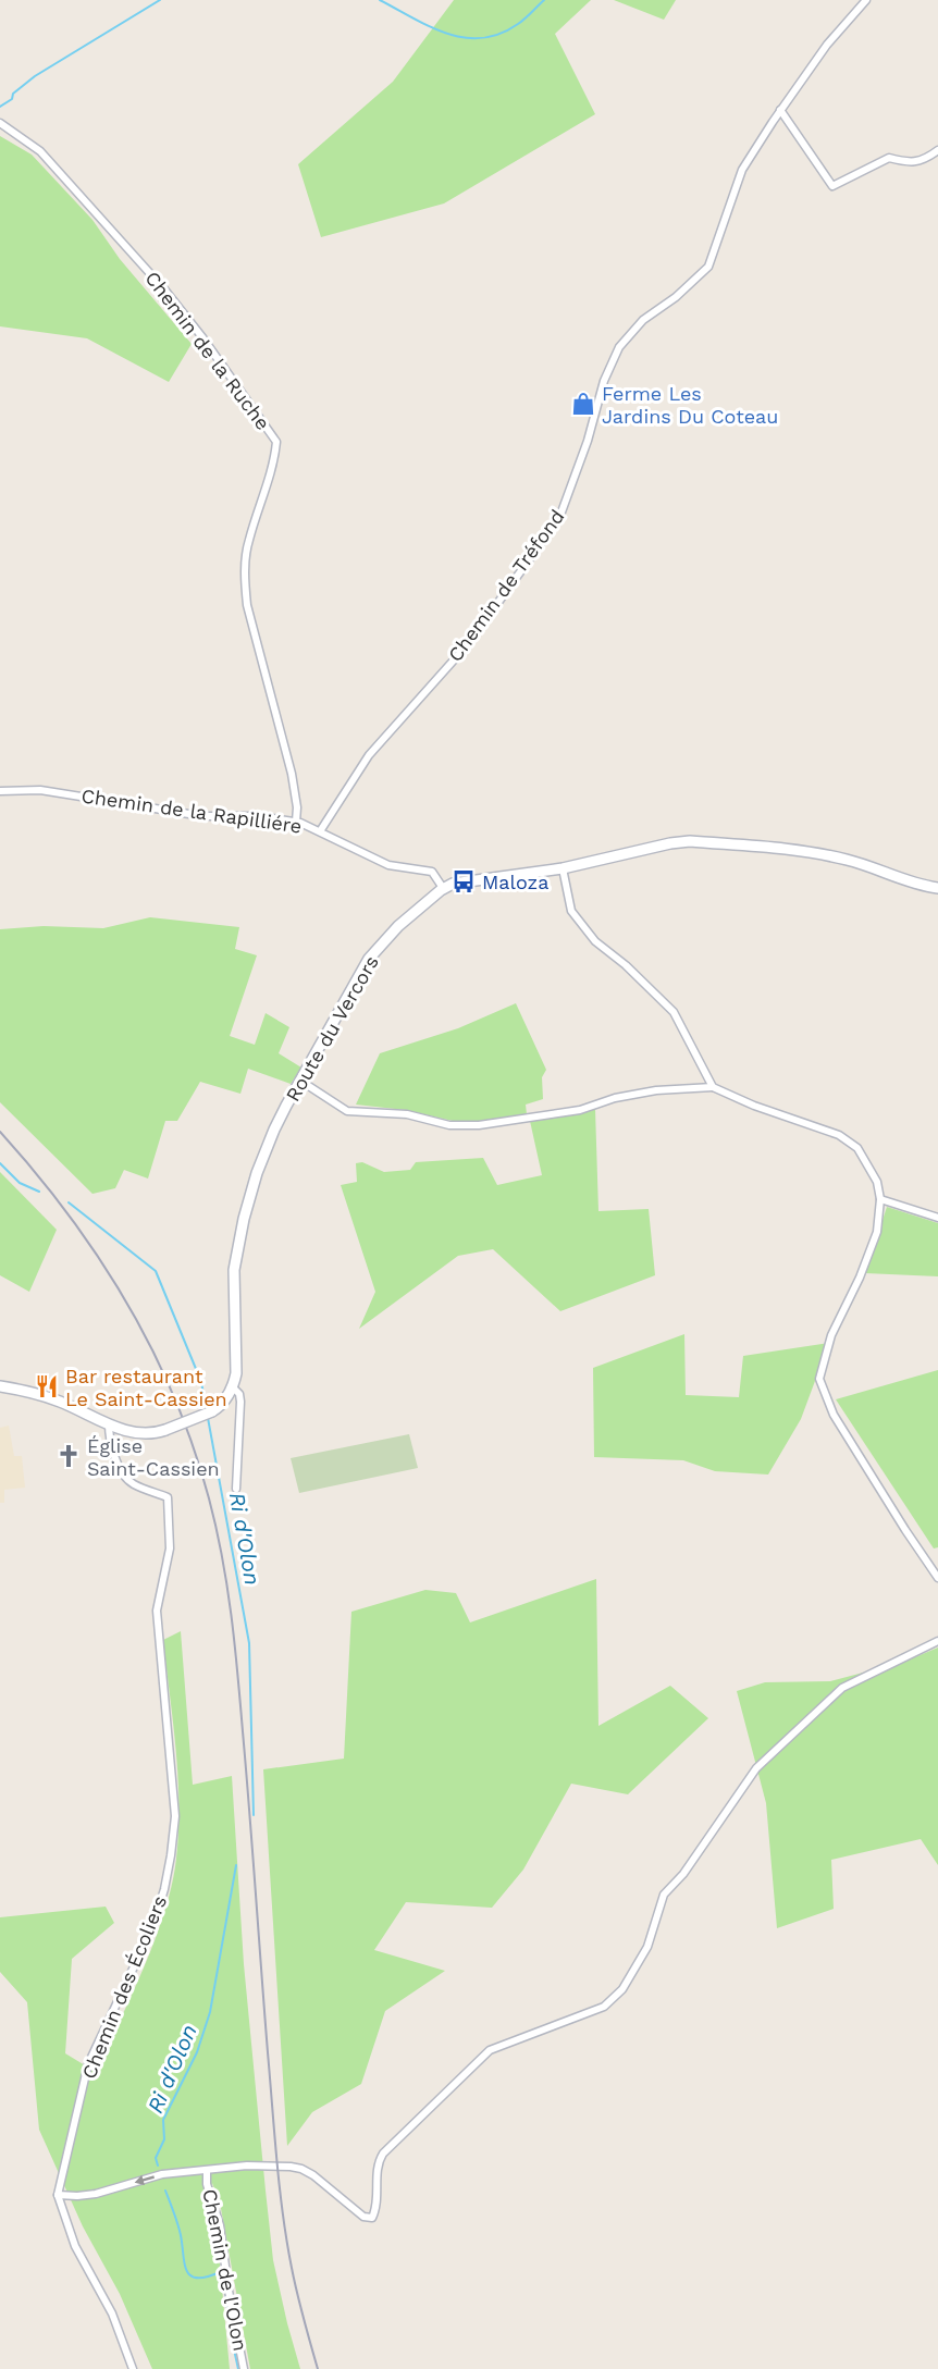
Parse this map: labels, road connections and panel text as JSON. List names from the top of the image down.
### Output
{
  "streets": {
    "main road": ["Route du Vercors"],
    "street": [
      "Chemin de la Ruche",
      "Chemin de Tréfond",
      "Chemin de la Rapilliére",
      "Chemin des Écoliers",
      "Chemin de l'Olon"
    ]
  },
  "crossings": [
    ["Chemin de la Ruche", "Chemin de la Rapilliére"],
    ["Chemin de Tréfond", "Chemin de la Rapilliére"],
    ["Chemin de la Rapilliére", "Route du Vercors"]
  ],
  "water": ["Ri d'Olon"],
  "places": {
    "shop": ["Ferme Les Jardins Du Coteau"],
    "bus stop": ["Maloza"],
    "restaurant": ["Bar restaurant Le Saint-Cassien"],
    "church": ["Église Saint-Cassien"]
  }
}
